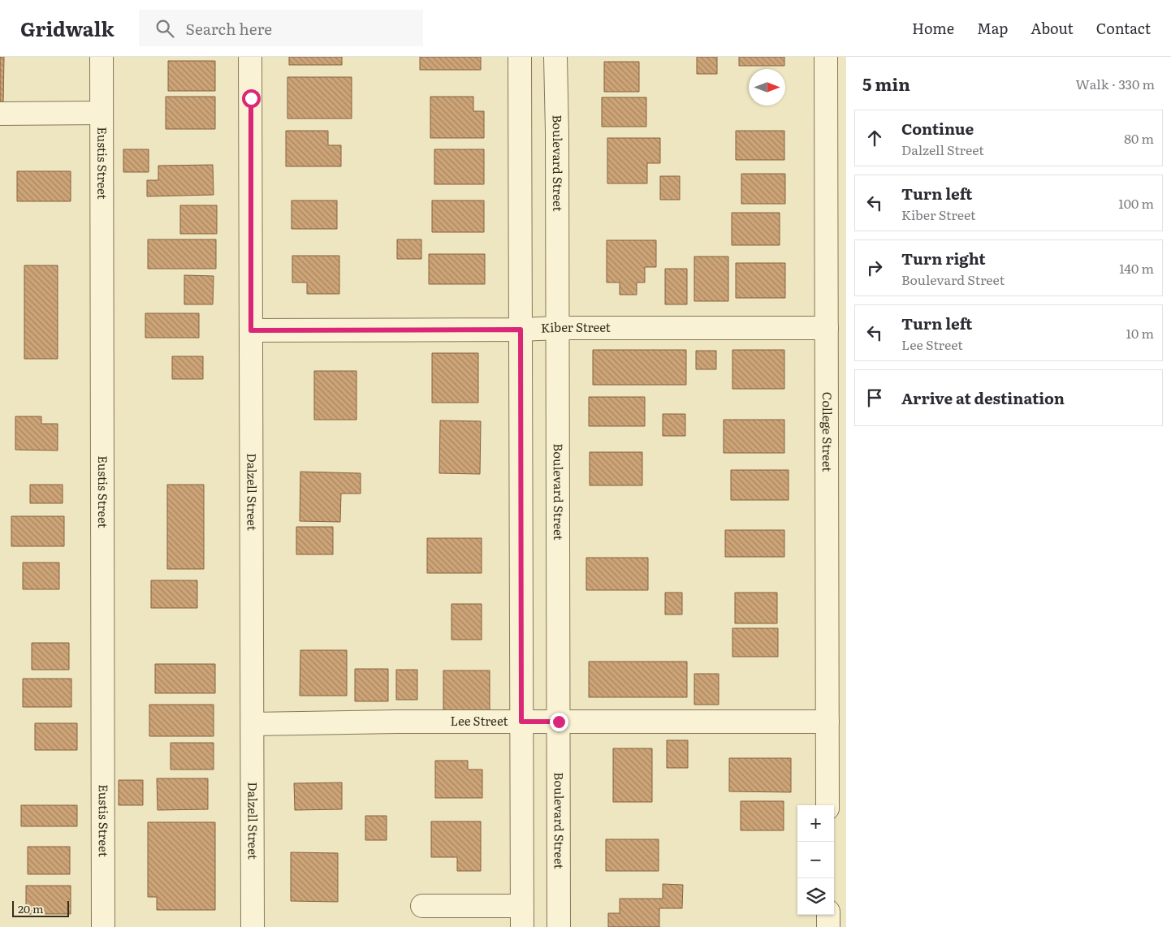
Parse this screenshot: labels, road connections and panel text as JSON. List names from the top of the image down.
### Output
{
  "streets": {
    "street": [
      "Eustis Street",
      "Boulevard Street",
      "Kiber Street",
      "College Street",
      "Dalzell Street",
      "Lee Street"
    ]
  },
  "crossings": [
    ["Boulevard Street", "Kiber Street"],
    ["Boulevard Street", "Lee Street"],
    ["Kiber Street", "College Street"],
    ["Kiber Street", "Dalzell Street"],
    ["College Street", "Lee Street"],
    ["Dalzell Street", "Lee Street"]
  ],
  "scale_bar": "20 m",
  "north": "right",
  "page": {
    "header": "Gridwalk",
    "search": "Search here",
    "nav": [
      "Home",
      "Map",
      "About",
      "Contact"
    ],
    "heading": ["5 min", "Walk · 330 m"],
    "list": [
      ["Continue", "Dalzell Street", "80 m"],
      ["Turn left", "Kiber Street", "100 m"],
      ["Turn right", "Boulevard Street", "140 m"],
      ["Turn left", "Lee Street", "10 m"],
      "Arrive at destination"
    ],
    "map_buttons": ["+", "−"],
    "scale": "20 m"
  }
}
